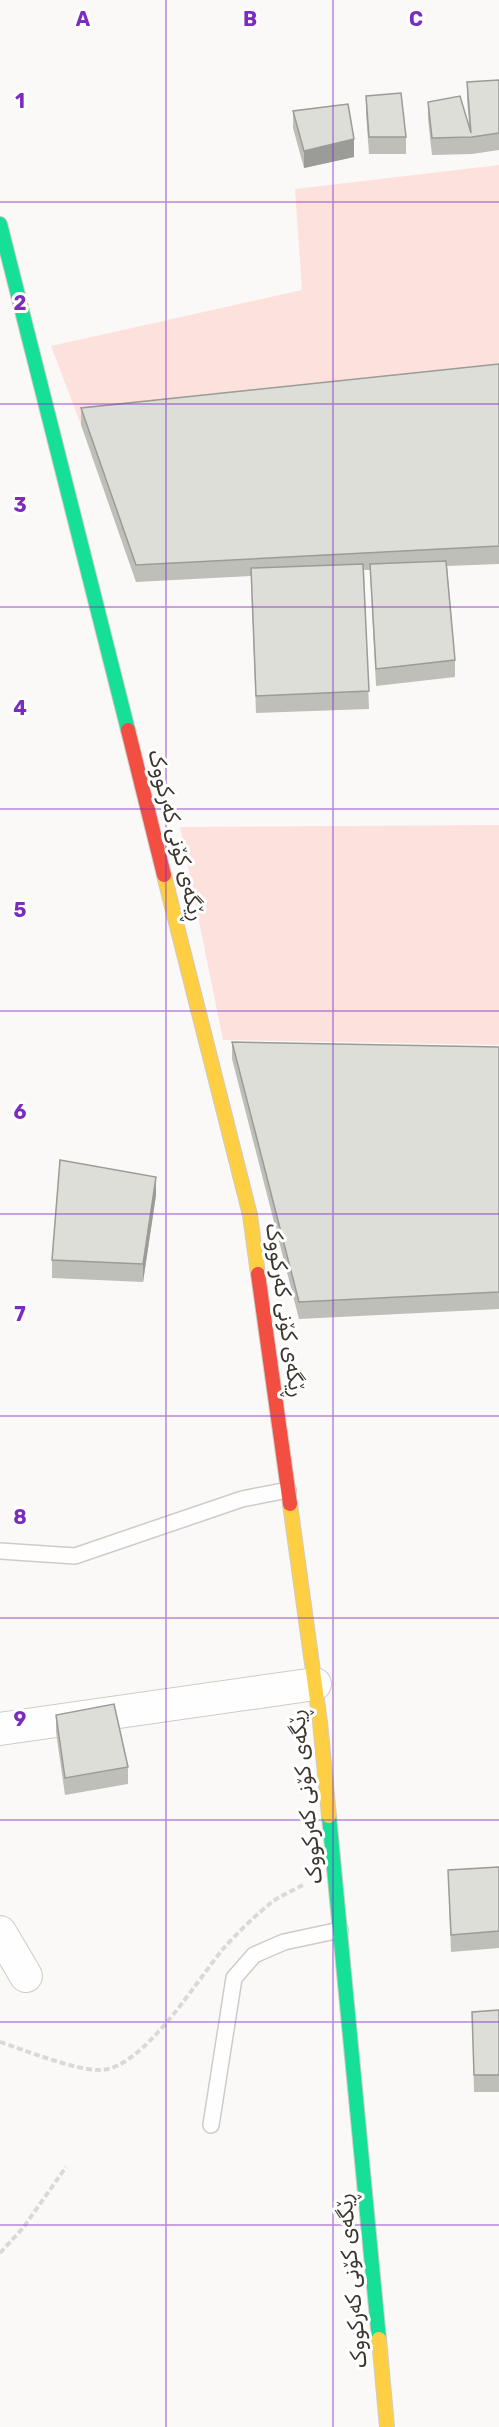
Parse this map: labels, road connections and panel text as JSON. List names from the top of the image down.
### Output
{
  "streets": {
    "street": ["ڕێگەی کۆنی کەرکووک"]
  },
  "grid": {
    "columns": ["A", "B", "C"],
    "rows": [
      "1",
      "2",
      "3",
      "4",
      "5",
      "6",
      "7",
      "8",
      "9"
    ]
  }
}
